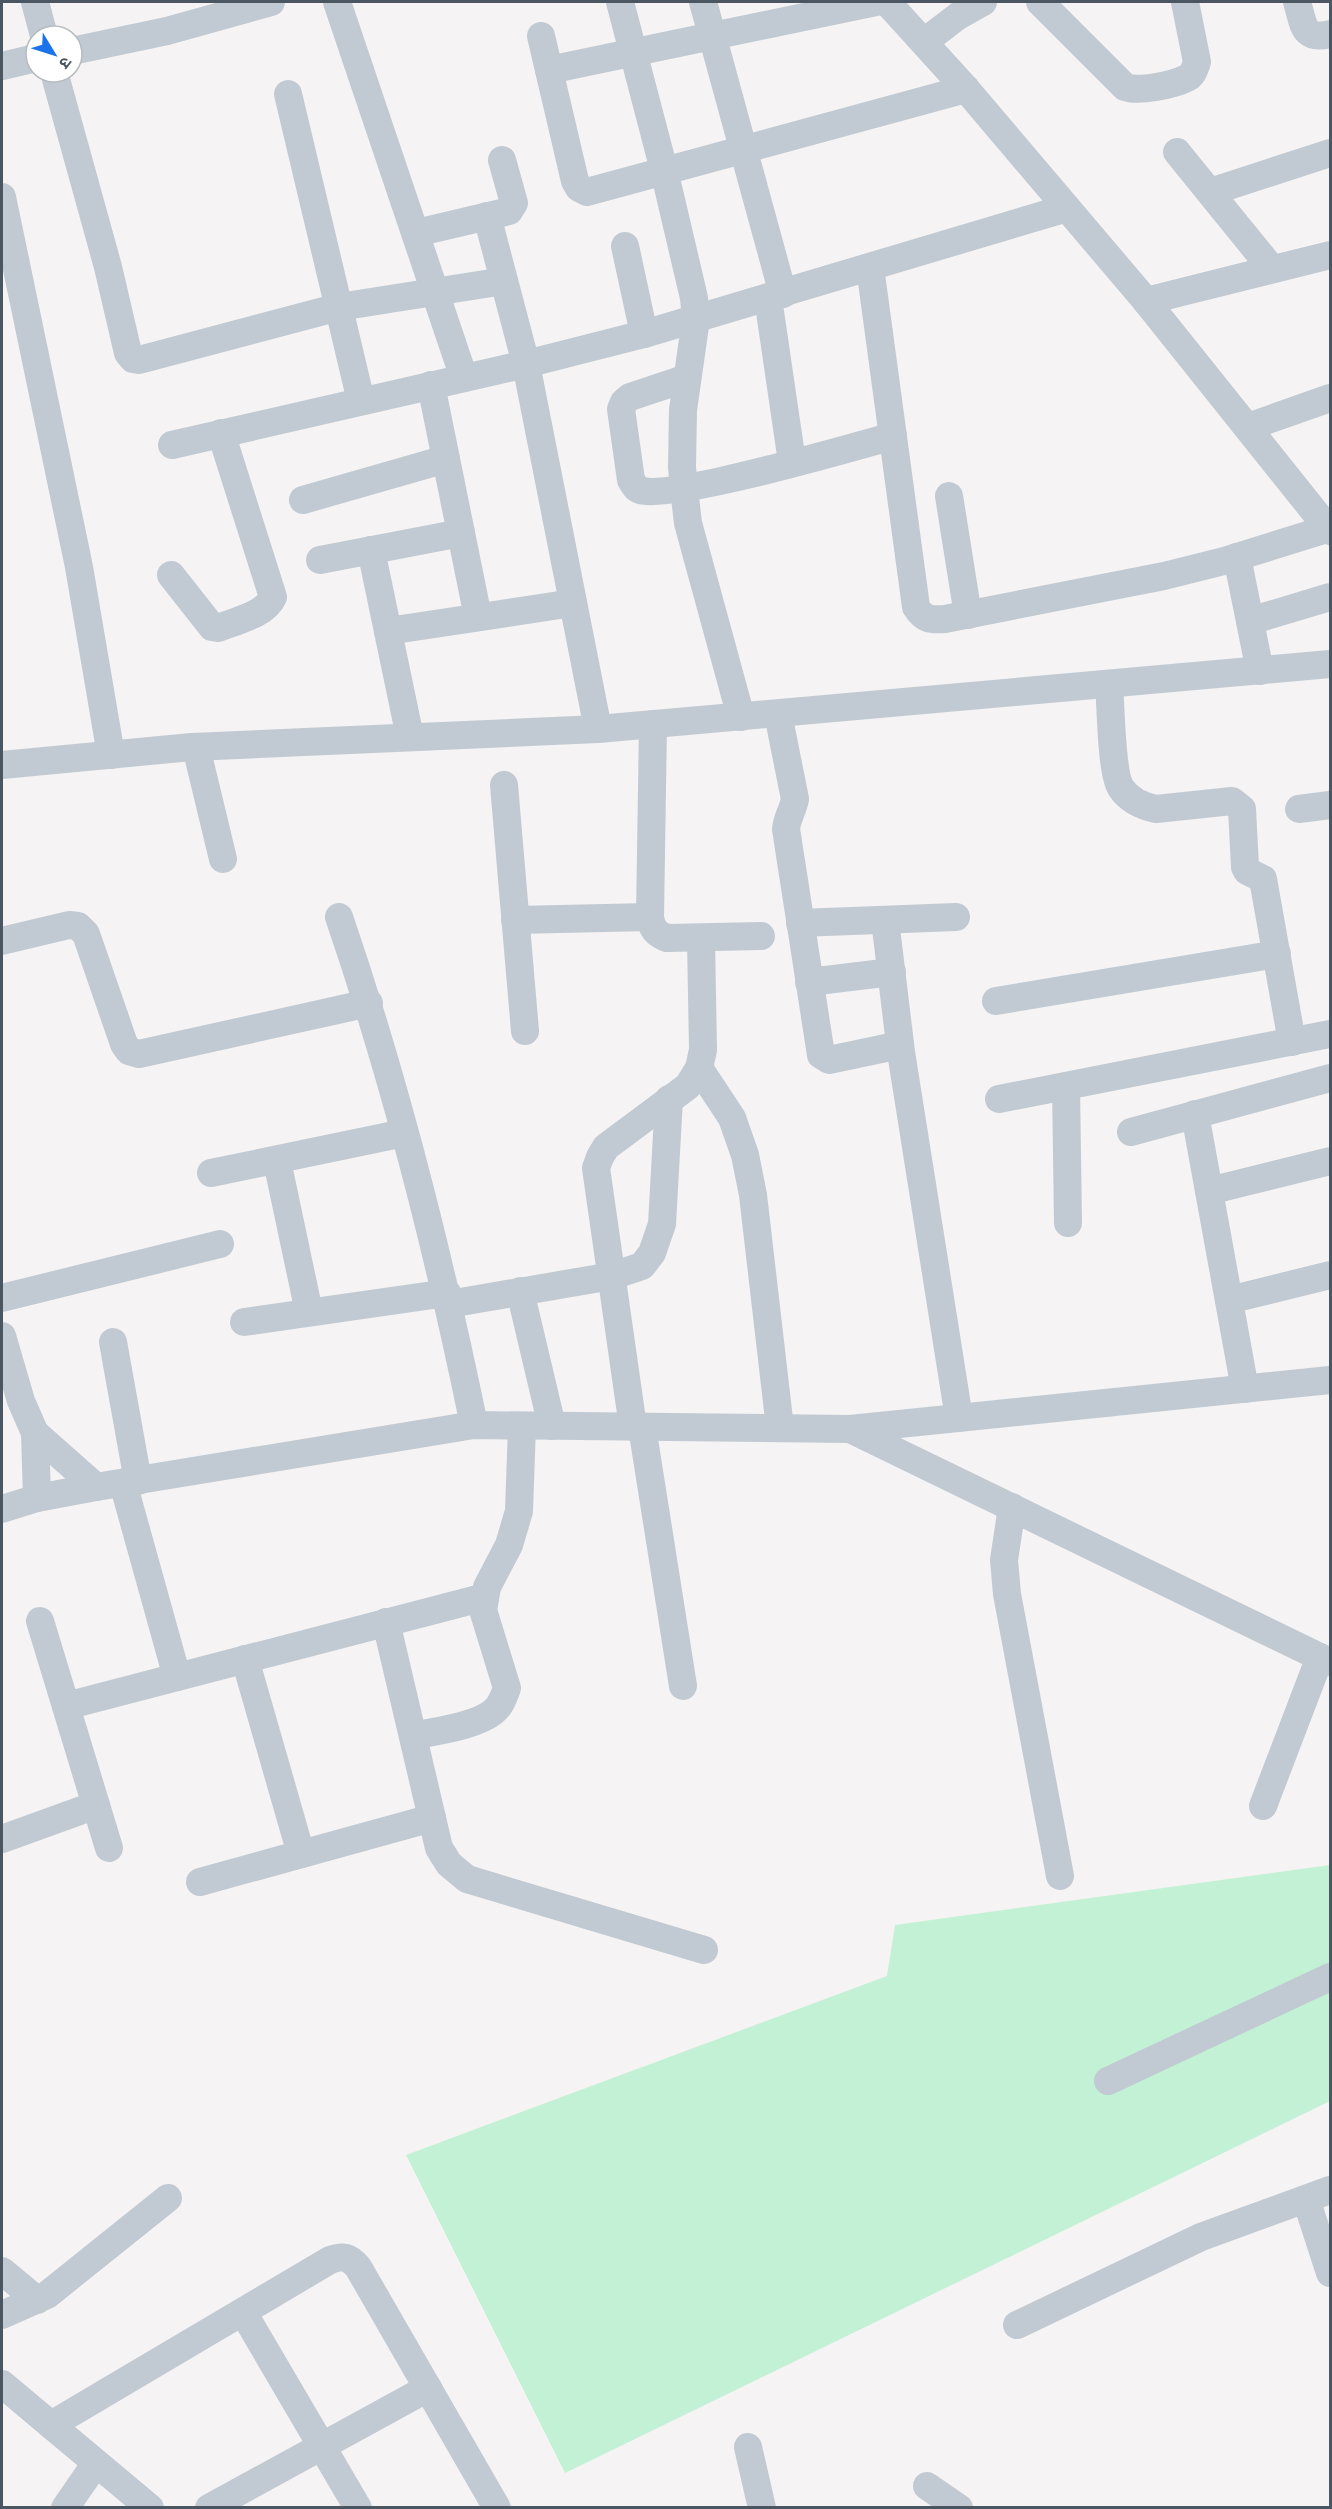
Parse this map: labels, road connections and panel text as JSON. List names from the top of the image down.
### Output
{
  "north": "bottom right"
}
